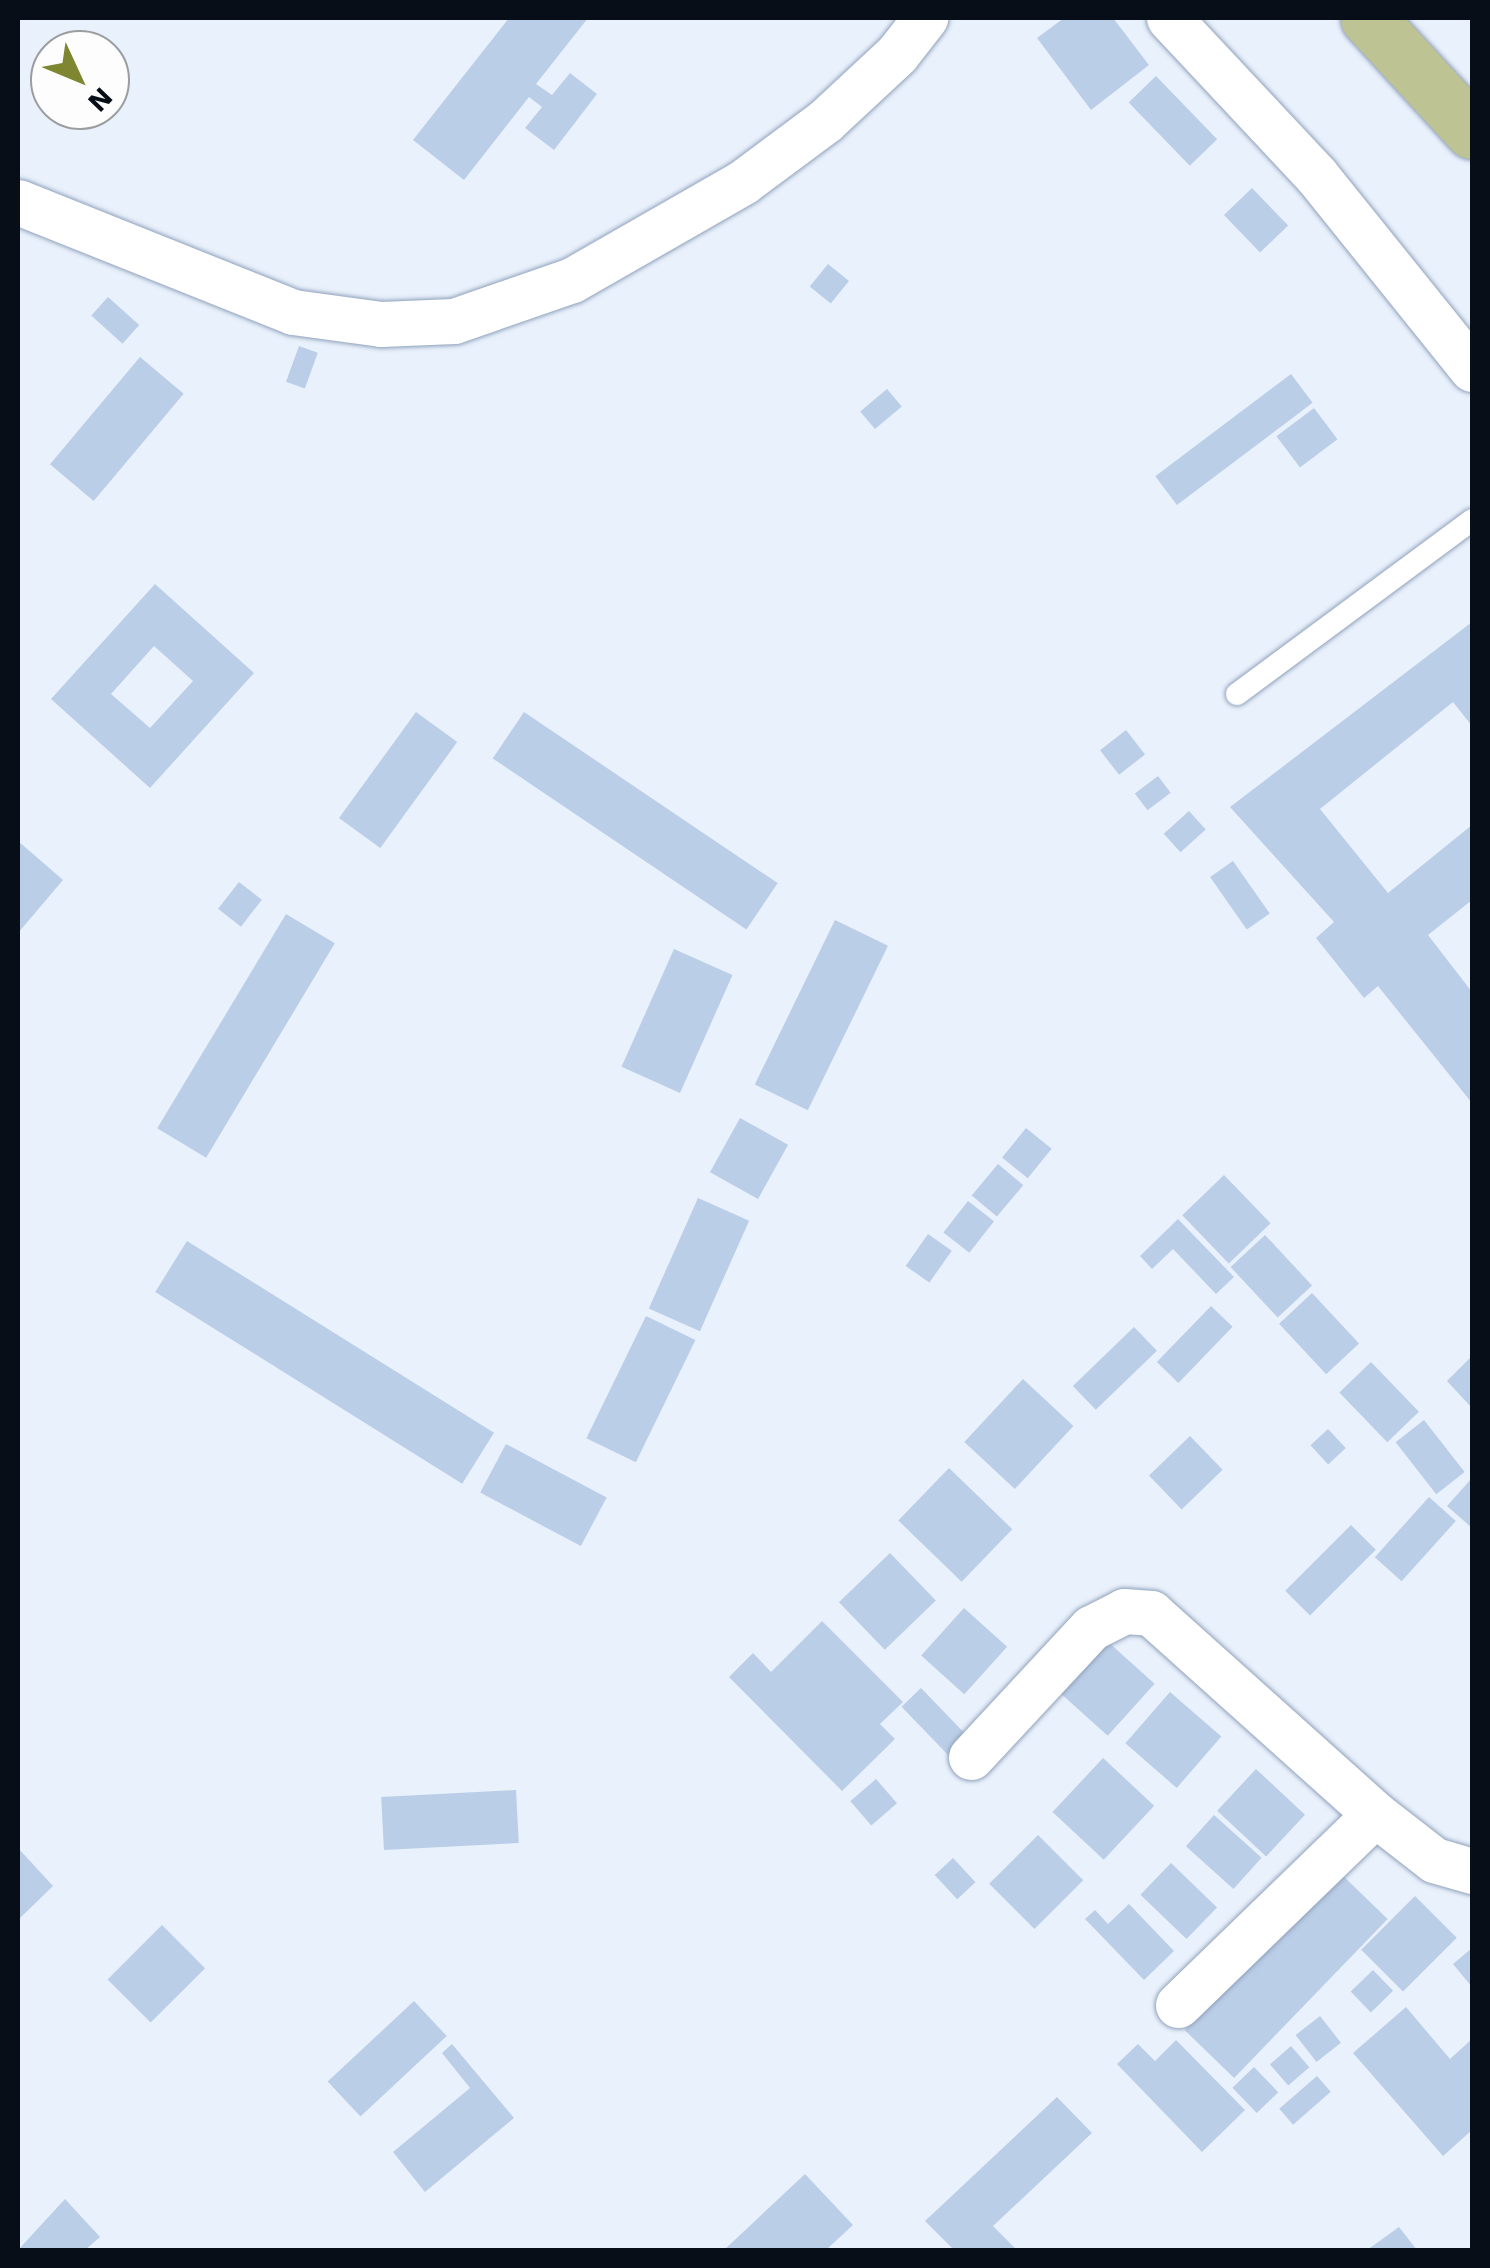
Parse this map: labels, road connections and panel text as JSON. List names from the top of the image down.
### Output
{
  "north": "bottom right"
}
